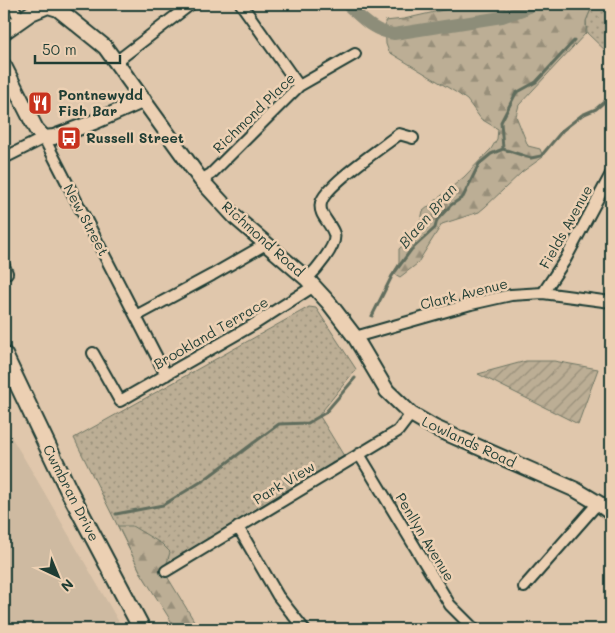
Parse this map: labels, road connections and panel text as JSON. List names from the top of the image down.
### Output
{
  "streets": {
    "main road": ["Cwmbran Drive"],
    "street": [
      "Richmond Place",
      "New Street",
      "Fields Avenue",
      "Richmond Road",
      "Clark Avenue",
      "Brookland Terrace",
      "Lowlands Road",
      "Park View",
      "Penllyn Avenue"
    ]
  },
  "crossings": [
    ["Richmond Place", "Richmond Road"],
    ["New Street", "Brookland Terrace"],
    ["Fields Avenue", "Clark Avenue"],
    ["Richmond Road", "Clark Avenue"],
    ["Richmond Road", "Brookland Terrace"],
    ["Richmond Road", "Lowlands Road"],
    ["Clark Avenue", "Lowlands Road"],
    ["Lowlands Road", "Park View"],
    ["Park View", "Penllyn Avenue"]
  ],
  "water": ["Blaen Bran"],
  "places": {
    "restaurant": ["Pontnewydd Fish Bar"],
    "bus stop": ["Russell Street"]
  },
  "scale_bar": "50 m",
  "north": "bottom right"
}
